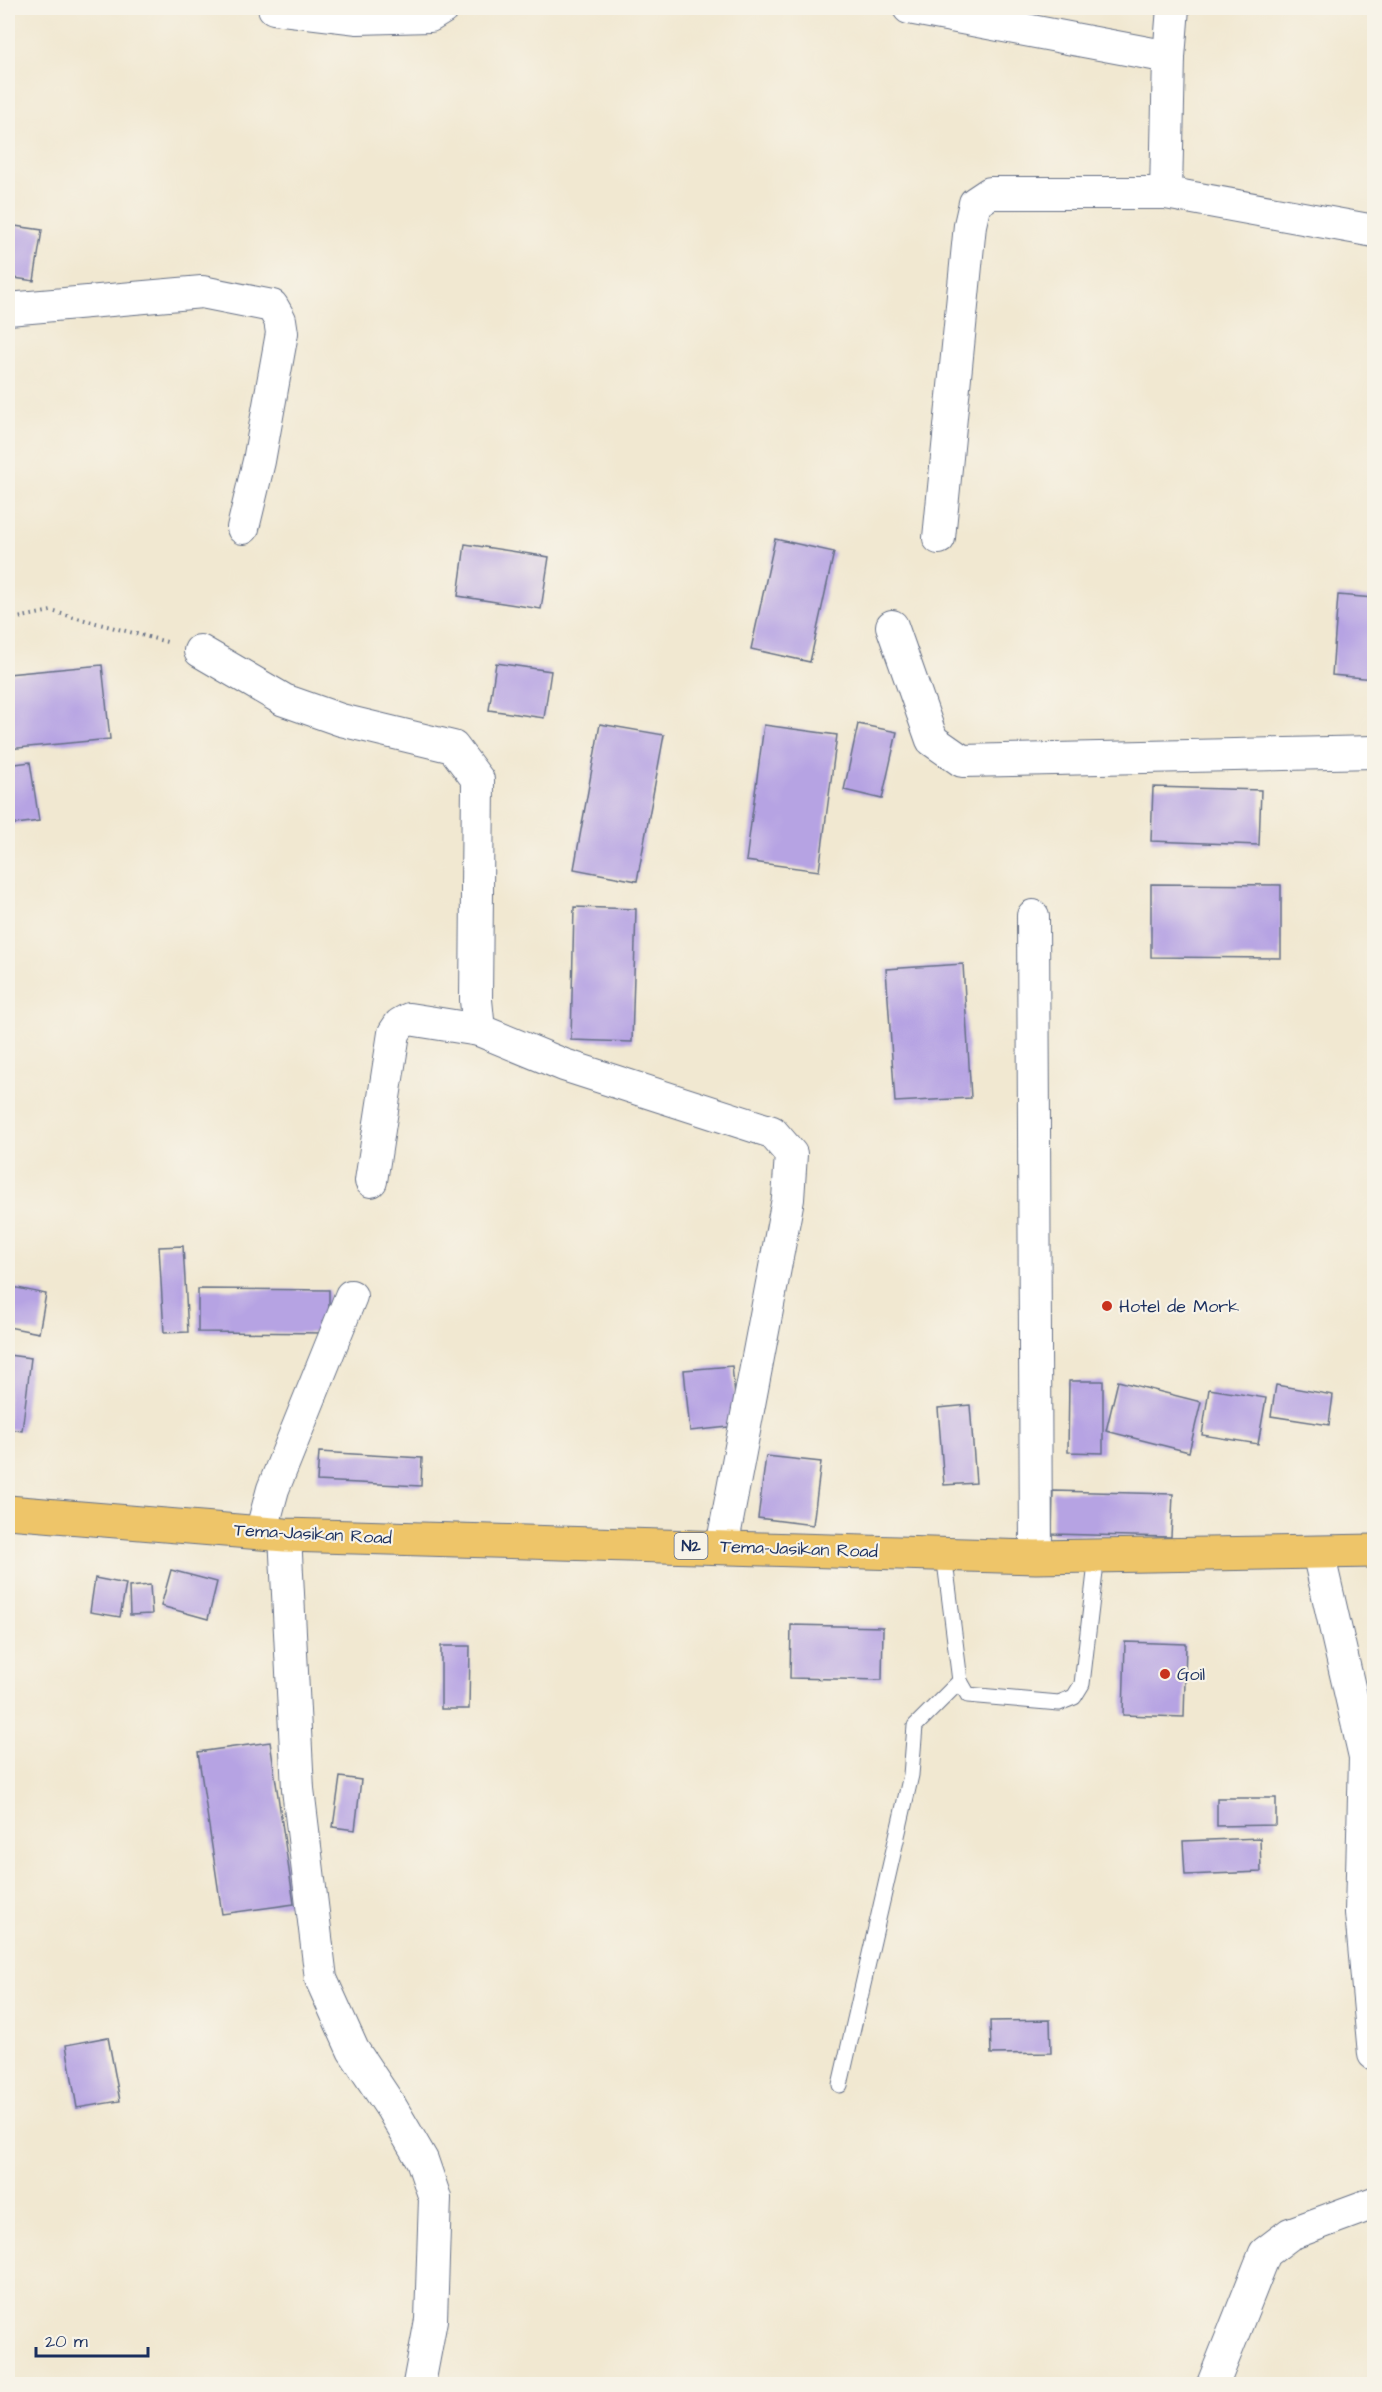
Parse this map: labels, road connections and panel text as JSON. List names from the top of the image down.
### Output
{
  "streets": {
    "highway": ["Tema-Jasikan Road", "N2"]
  },
  "places": ["Hotel de Mork", "Goil"],
  "scale_bar": "20 m"
}
